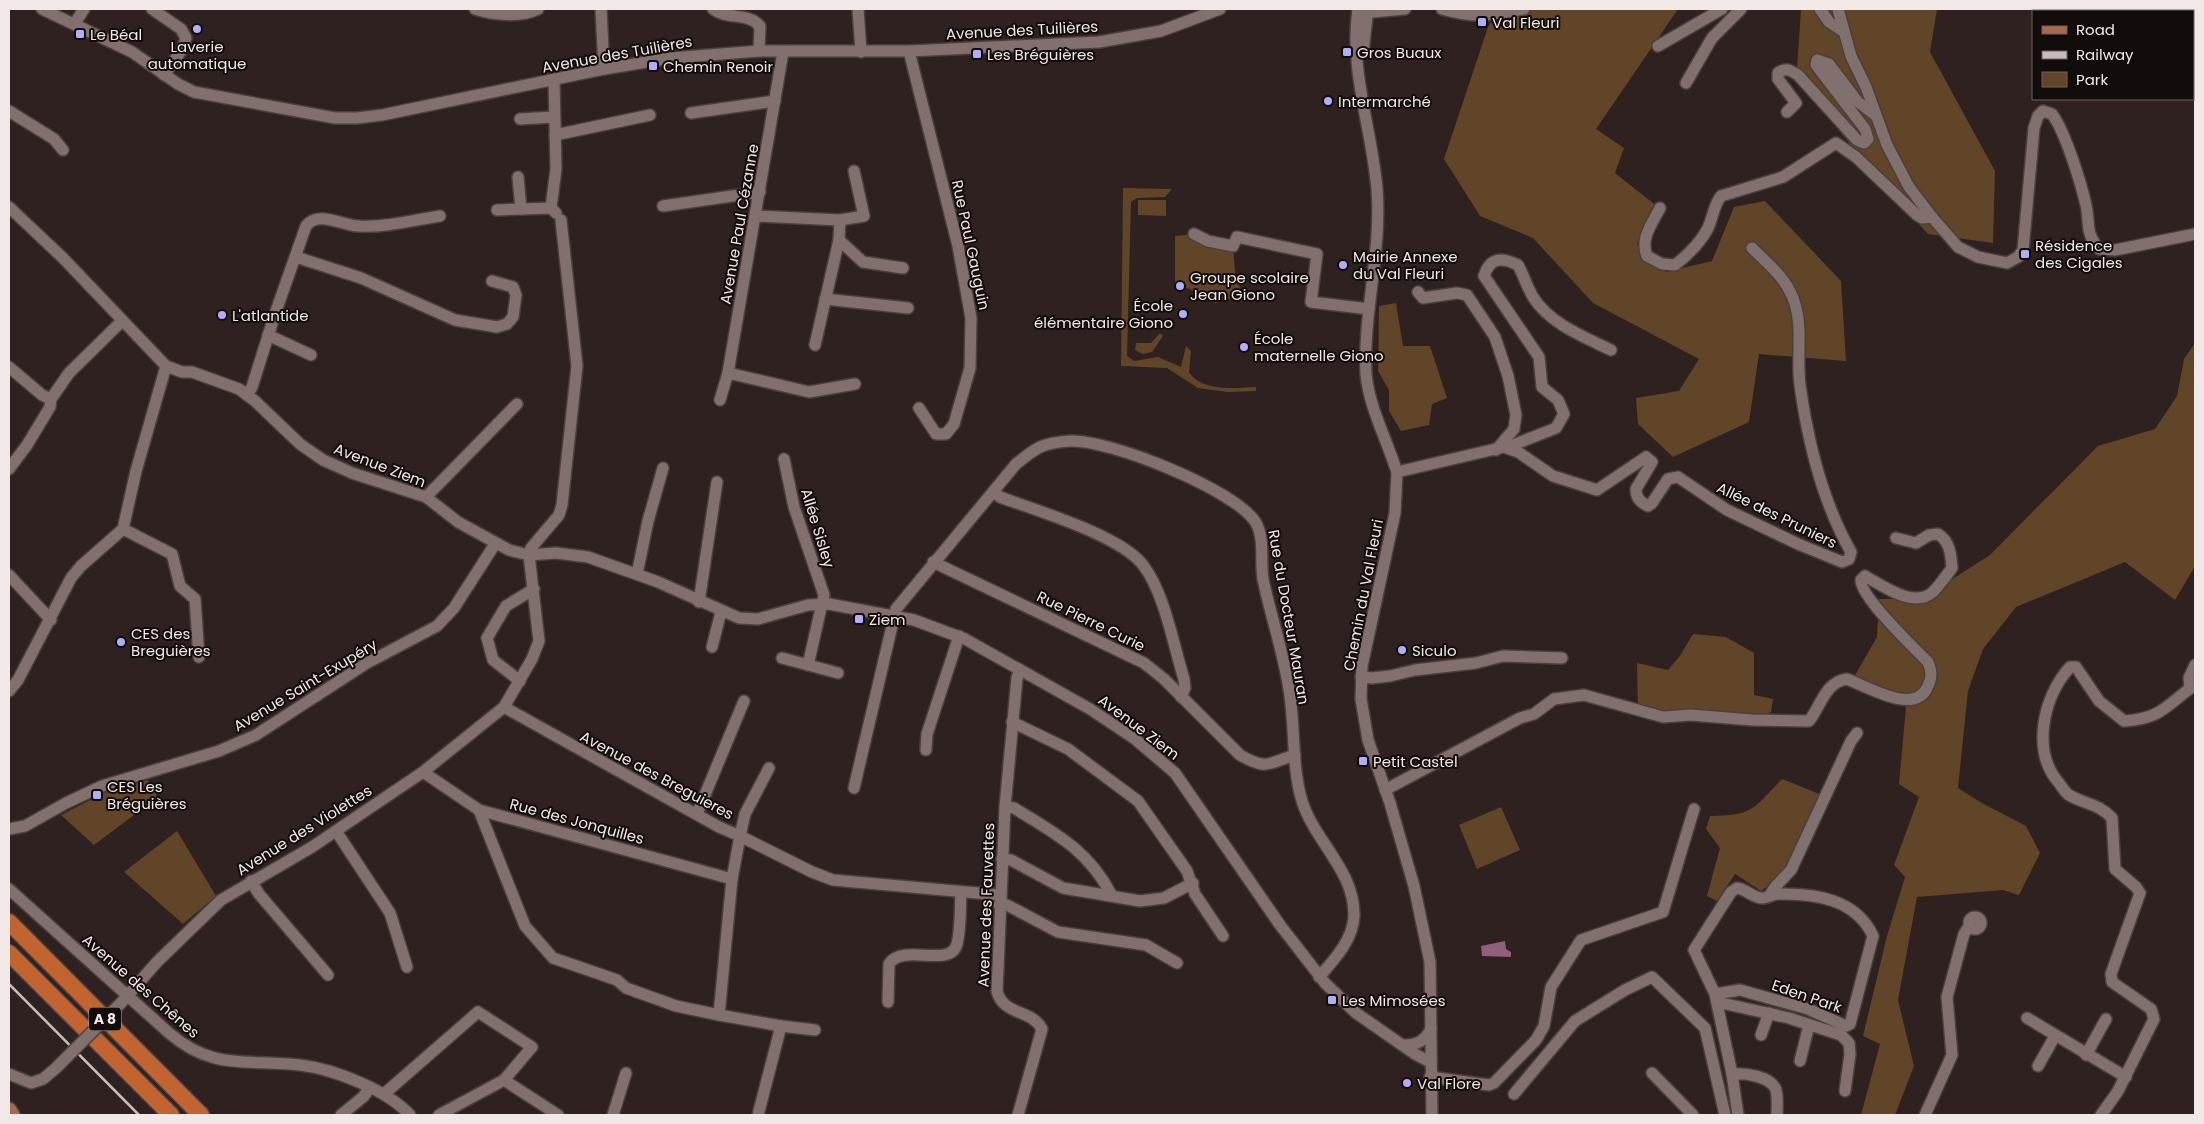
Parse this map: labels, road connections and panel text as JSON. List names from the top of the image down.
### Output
{
  "streets": {
    "highway": ["A 8"],
    "street": [
      "Avenue des Tuilières",
      "Avenue Paul Cézanne",
      "Rue Paul Gauguin",
      "Avenue Ziem",
      "Allée des Pruniers",
      "Allée Sisley",
      "Chemin du Val Fleuri",
      "Rue du Docteur Mauran",
      "Rue Pierre Curie",
      "Avenue Saint-Exupéry",
      "Avenue des Breguieres",
      "Rue des Jonquilles",
      "Avenue des Violettes",
      "Avenue des Fauvettes",
      "Avenue des Chênes",
      "Eden Park"
    ]
  },
  "crossings": [
    ["Avenue des Tuilières", "Avenue Paul Cézanne"],
    ["Avenue des Tuilières", "Rue Paul Gauguin"],
    ["Avenue Ziem", "Allée Sisley"],
    ["Avenue Ziem", "Chemin du Val Fleuri"],
    ["Avenue Ziem", "Rue du Docteur Mauran"],
    ["Avenue Ziem", "Avenue Saint-Exupéry"],
    ["Avenue Ziem", "Avenue des Violettes"],
    ["Avenue Ziem", "Avenue des Fauvettes"],
    ["Rue du Docteur Mauran", "Rue Pierre Curie"],
    ["Avenue des Breguieres", "Rue des Jonquilles"],
    ["Avenue des Breguieres", "Avenue des Violettes"],
    ["Rue des Jonquilles", "Avenue des Violettes"],
    ["Avenue des Violettes", "Avenue des Chênes"]
  ],
  "places": {
    "transit": [
      "Val Fleuri",
      "Le Béal",
      "Gros Buaux",
      "Les Bréguières",
      "Chemin Renoir",
      "Résidence des Cigales",
      "Ziem",
      "Petit Castel",
      "CES Les Bréguières",
      "Les Mimosées"
    ],
    "other": [
      "Laverie automatique",
      "Intermarché",
      "Mairie Annexe du Val Fleuri",
      "Groupe scolaire Jean Giono",
      "École élémentaire Giono",
      "L'atlantide",
      "École maternelle Giono",
      "CES des Breguières",
      "Siculo",
      "Val Flore"
    ]
  },
  "legend": ["Road", "Railway", "Park"]
}
